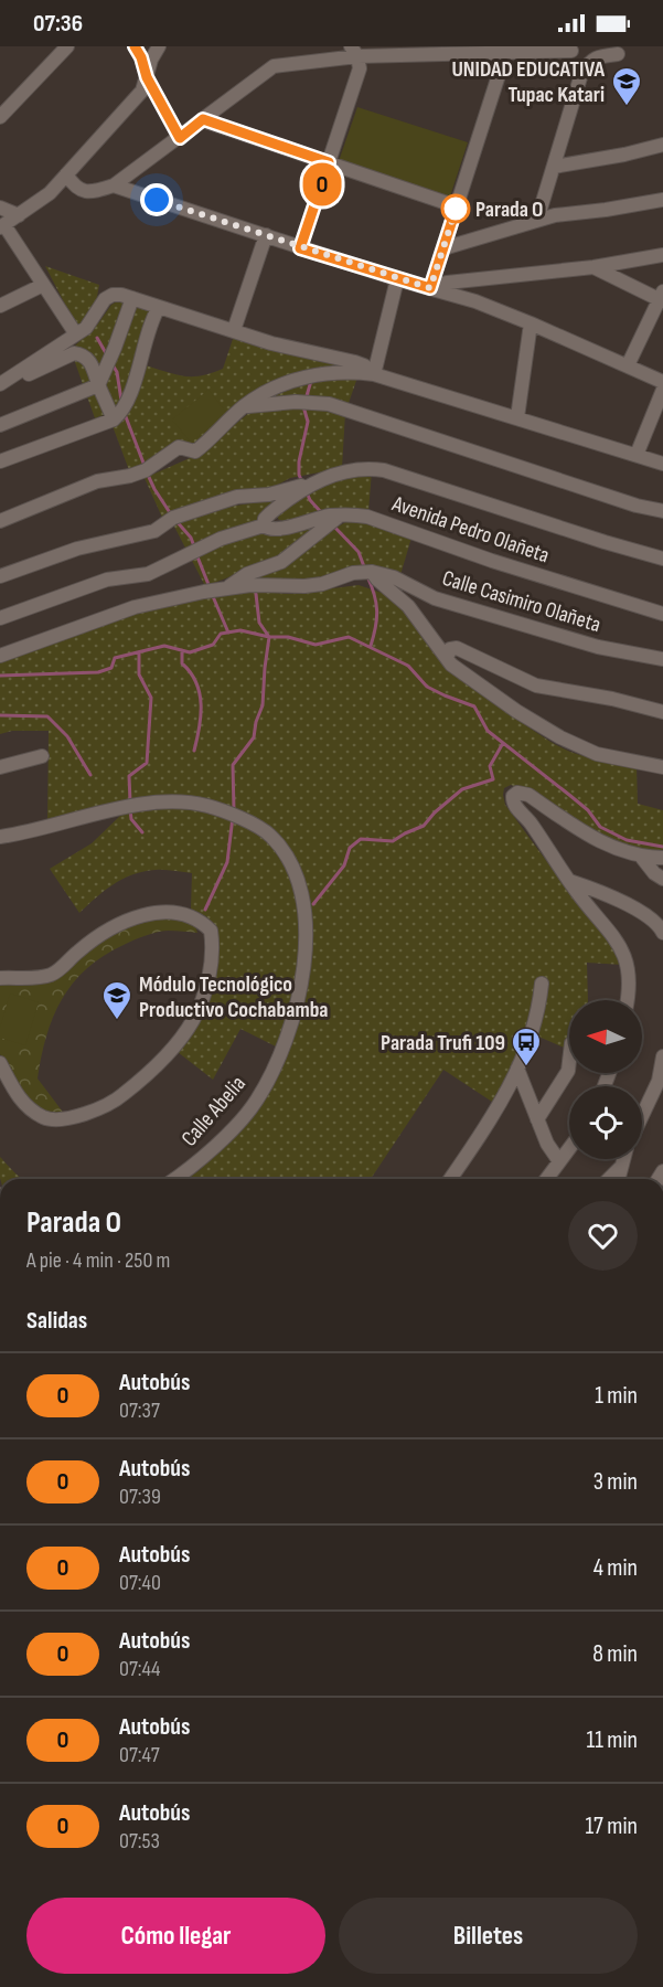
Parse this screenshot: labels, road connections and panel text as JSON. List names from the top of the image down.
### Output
{
  "streets": {
    "street": ["Avenida Pedro Olañeta", "Calle Casimiro Olañeta", "Calle Abelia"]
  },
  "places": {
    "school or university": ["UNIDAD EDUCATIVA Tupac Katari", "Módulo Tecnológico Productivo Cochabamba"],
    "other": ["Parada O"],
    "bus stop": ["Parada Trufi 109"]
  },
  "lines": ["bus line O"],
  "north": "left",
  "page": {
    "status": "07:36",
    "on_map": "O",
    "heading": [
      ["Parada O", "A pie · 4 min · 250 m"],
      "Salidas"
    ],
    "list": [
      {
        "mark": "O",
        "name": "Autobús",
        "note": "07:37",
        "value": "1 min"
      },
      {
        "mark": "O",
        "name": "Autobús",
        "note": "07:39",
        "value": "3 min"
      },
      {
        "mark": "O",
        "name": "Autobús",
        "note": "07:40",
        "value": "4 min"
      },
      {
        "mark": "O",
        "name": "Autobús",
        "note": "07:44",
        "value": "8 min"
      },
      {
        "mark": "O",
        "name": "Autobús",
        "note": "07:47",
        "value": "11 min"
      },
      {
        "mark": "O",
        "name": "Autobús",
        "note": "07:53",
        "value": "17 min"
      }
    ],
    "buttons": ["Cómo llegar", "Billetes"]
  }
}
